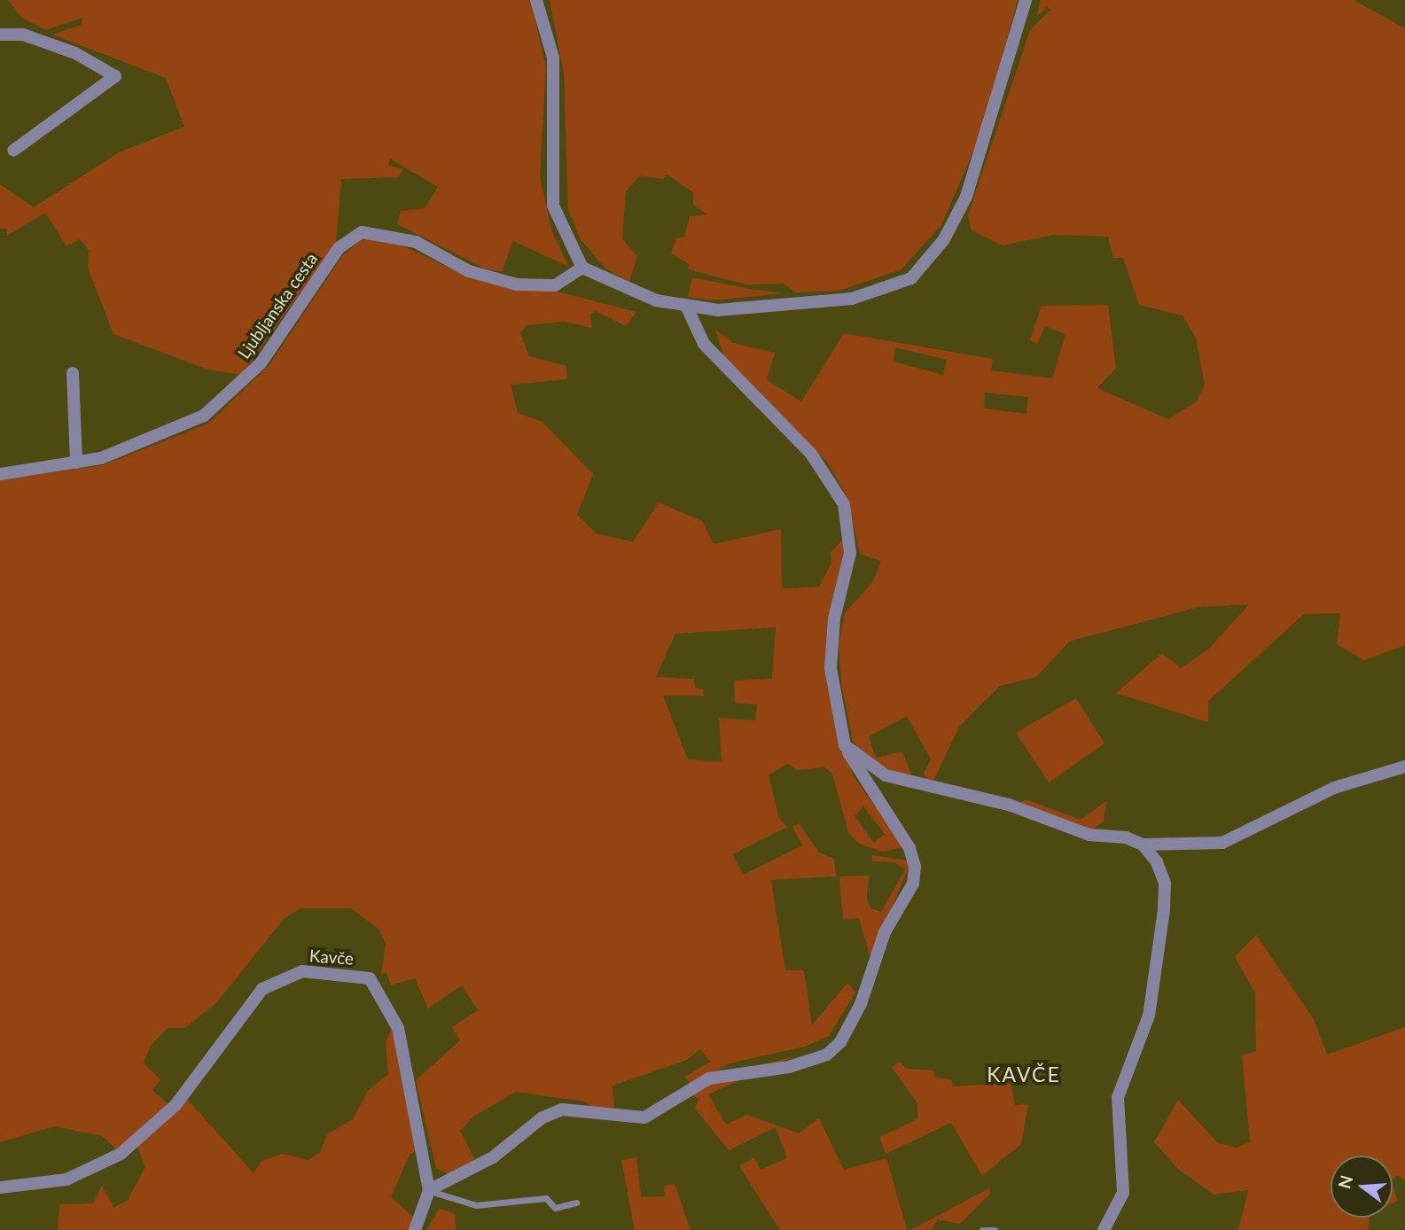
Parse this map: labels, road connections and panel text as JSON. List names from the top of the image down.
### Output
{
  "streets": {
    "street": ["Ljubljanska cesta", "Kavče"]
  },
  "districts": ["KAVČE"],
  "north": "left"
}
